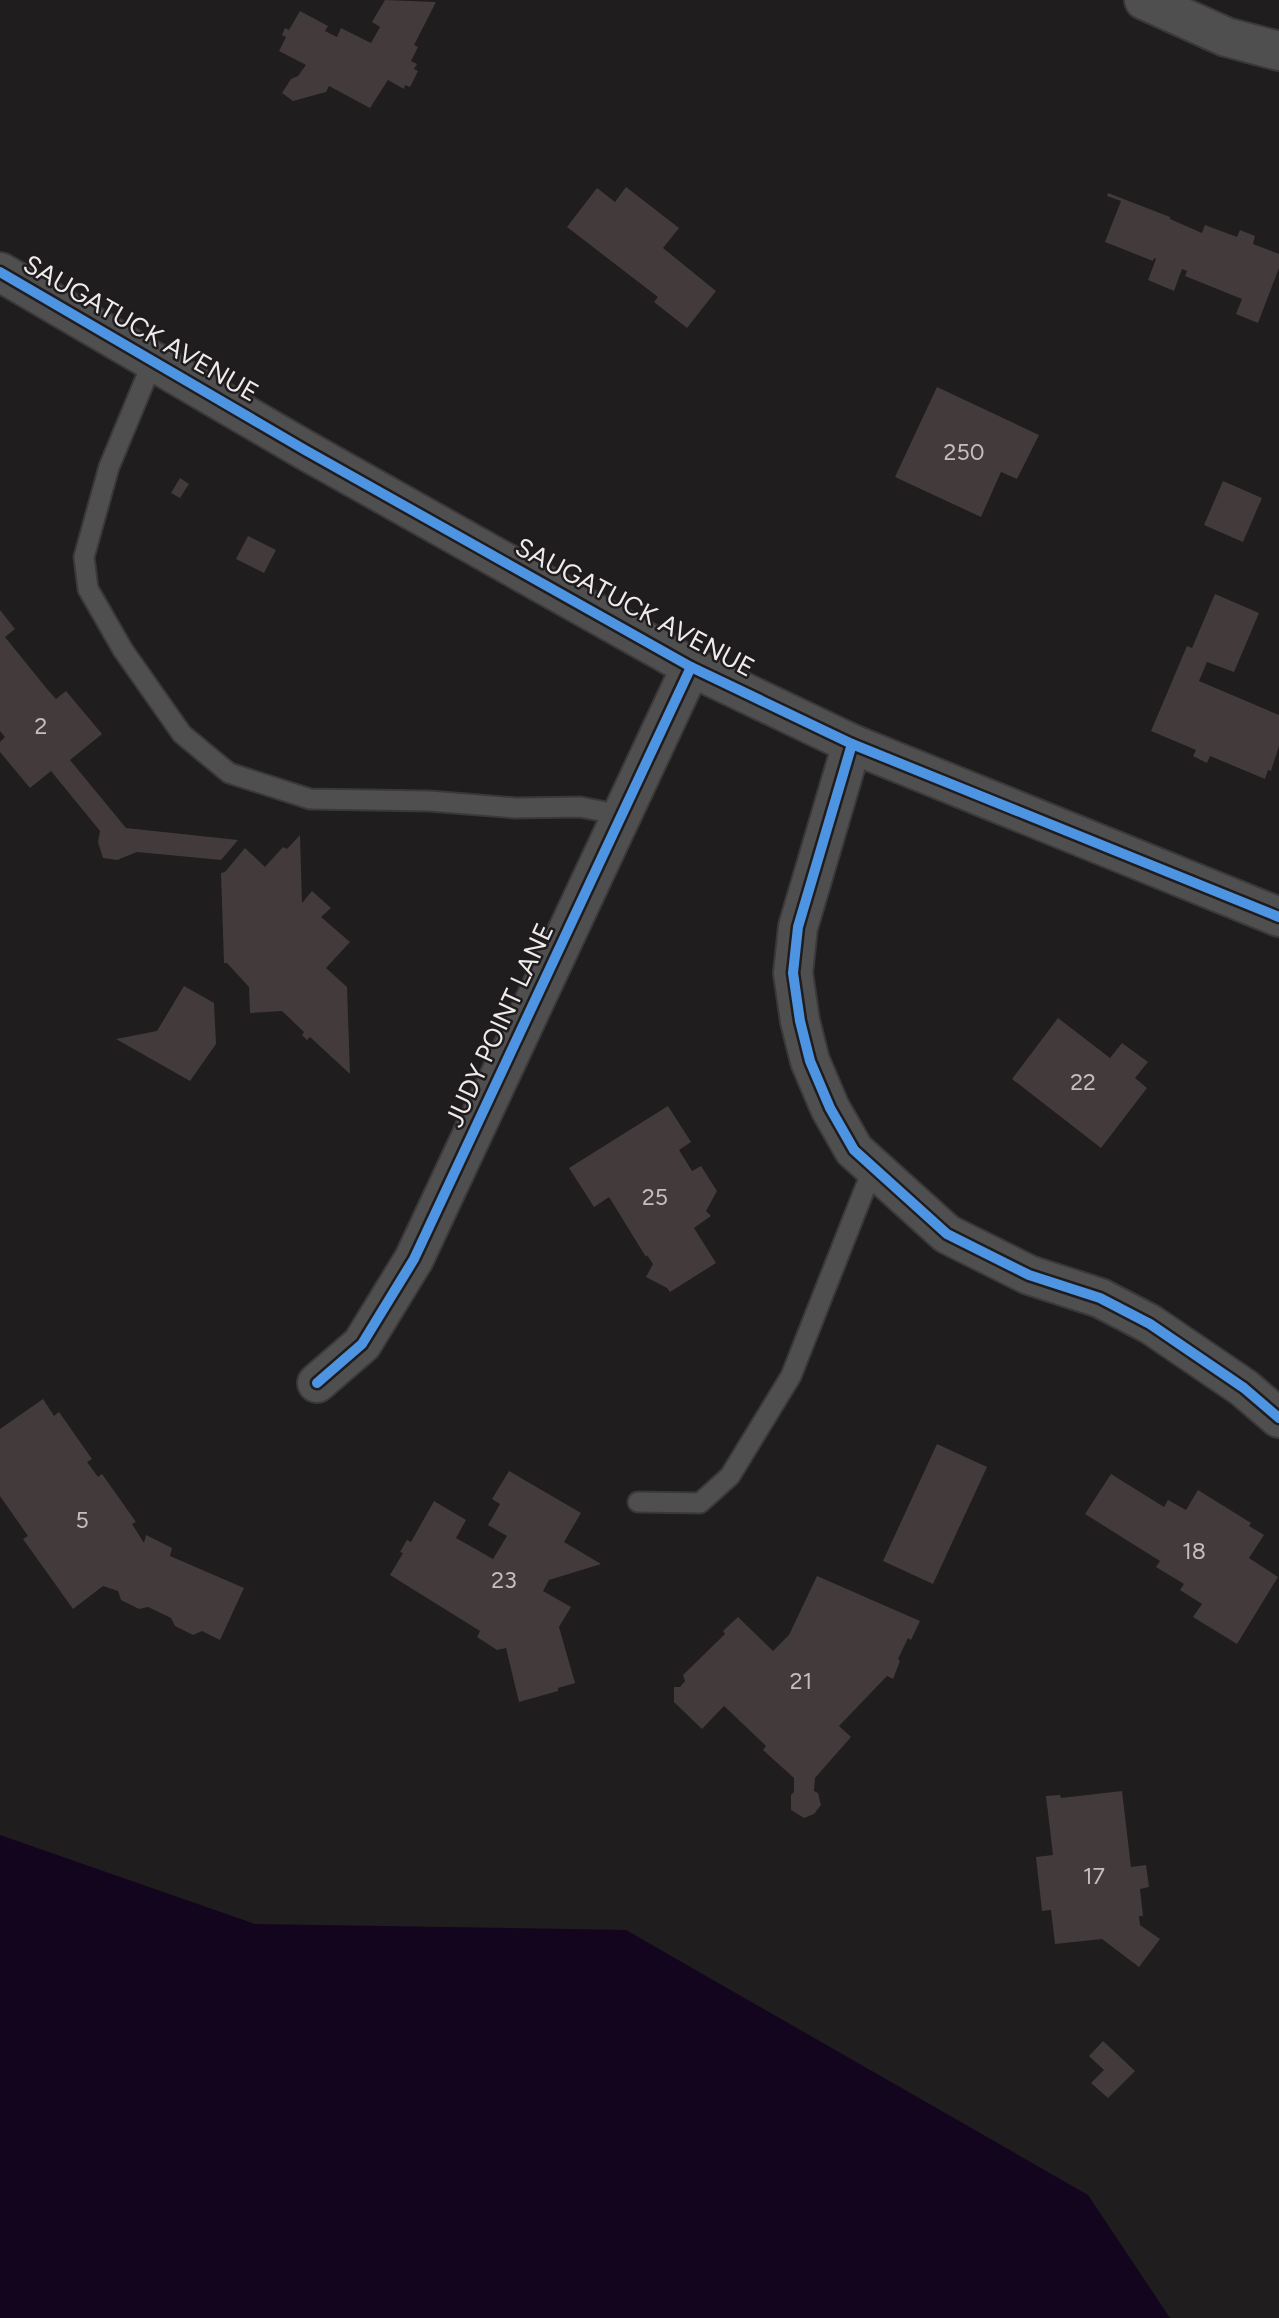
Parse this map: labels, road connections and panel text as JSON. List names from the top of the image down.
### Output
{
  "streets": {
    "street": ["SAUGATUCK AVENUE", "JUDY POINT LANE"]
  },
  "crossings": [
    ["SAUGATUCK AVENUE", "JUDY POINT LANE"]
  ],
  "house_numbers": [
    "250",
    "2",
    "22",
    "25",
    "5",
    "18",
    "23",
    "21",
    "17"
  ]
}
